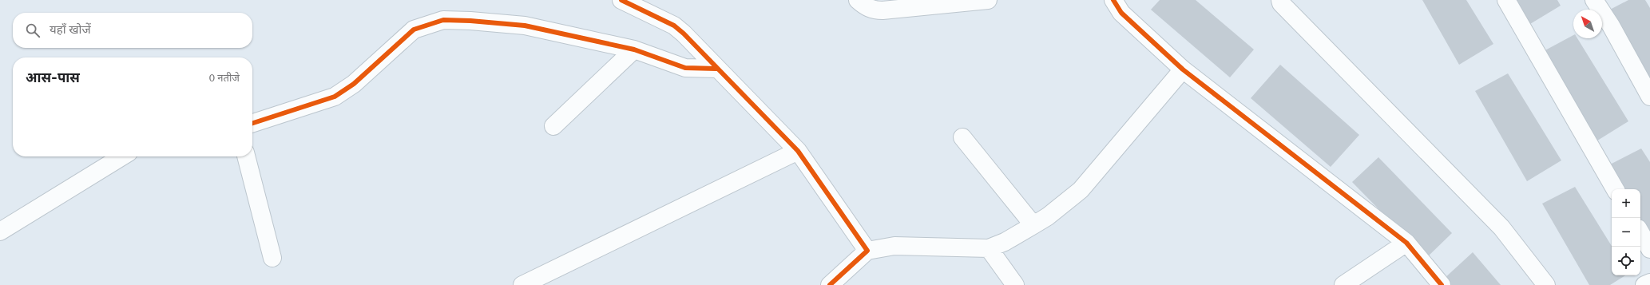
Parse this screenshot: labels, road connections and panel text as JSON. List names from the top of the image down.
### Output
{
  "north": "top left",
  "page": {
    "search": "यहाँ खोजें",
    "heading": ["आस-पास", "0 नतीजे"],
    "map_buttons": ["+", "−"]
  }
}
